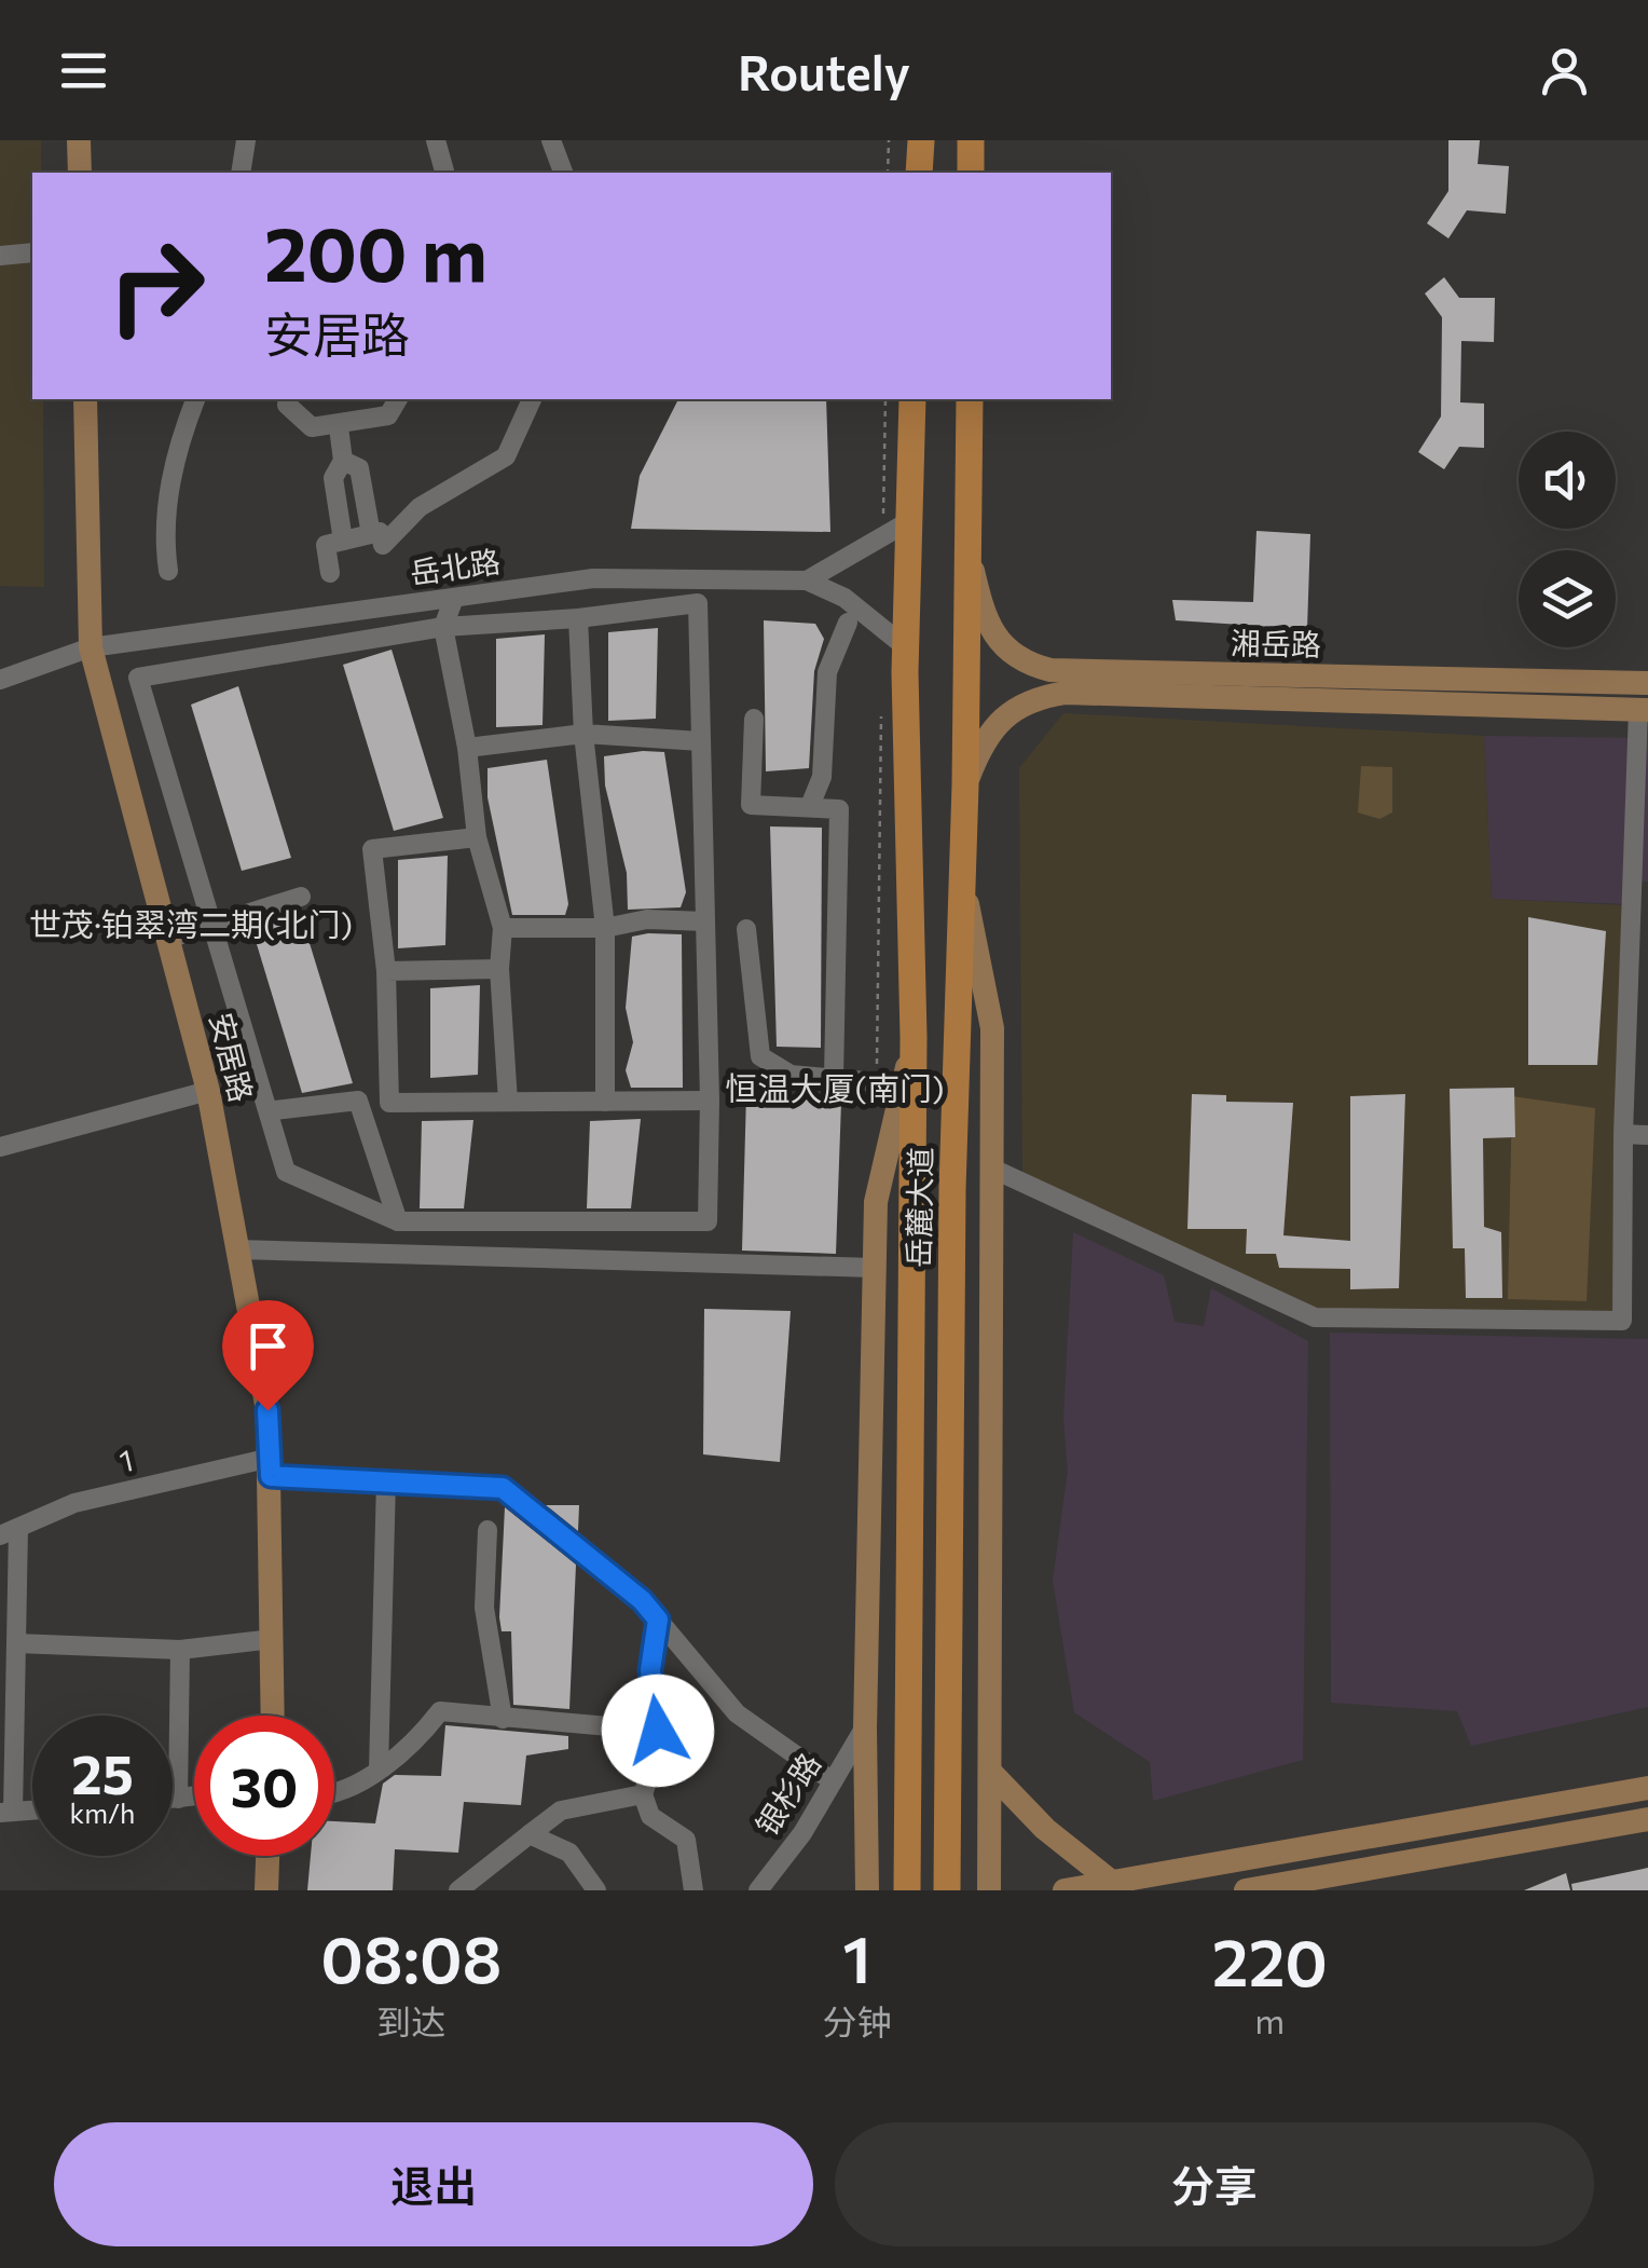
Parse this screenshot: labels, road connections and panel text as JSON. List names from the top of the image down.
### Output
{
  "streets": {
    "highway": ["岳麓大道"],
    "main road": ["湘岳路", "安居路"],
    "street": ["岳北路", "1", "银杉路"]
  },
  "crossings": [
    ["岳北路", "安居路"],
    ["岳北路", "岳麓大道"],
    ["湘岳路", "岳麓大道"],
    ["安居路", "1"],
    ["1", "银杉路"]
  ],
  "districts": ["世茂·铂翠湾二期(北门)", "恒温大厦(南门)"],
  "page": {
    "header": "Routely",
    "turn": ["200 m", "安居路"],
    "speed": "25 km/h",
    "limit": "30",
    "eta": [
      "08:08",
      "到达",
      "1",
      "分钟",
      "220",
      "m"
    ],
    "buttons": ["退出", "分享"]
  }
}
